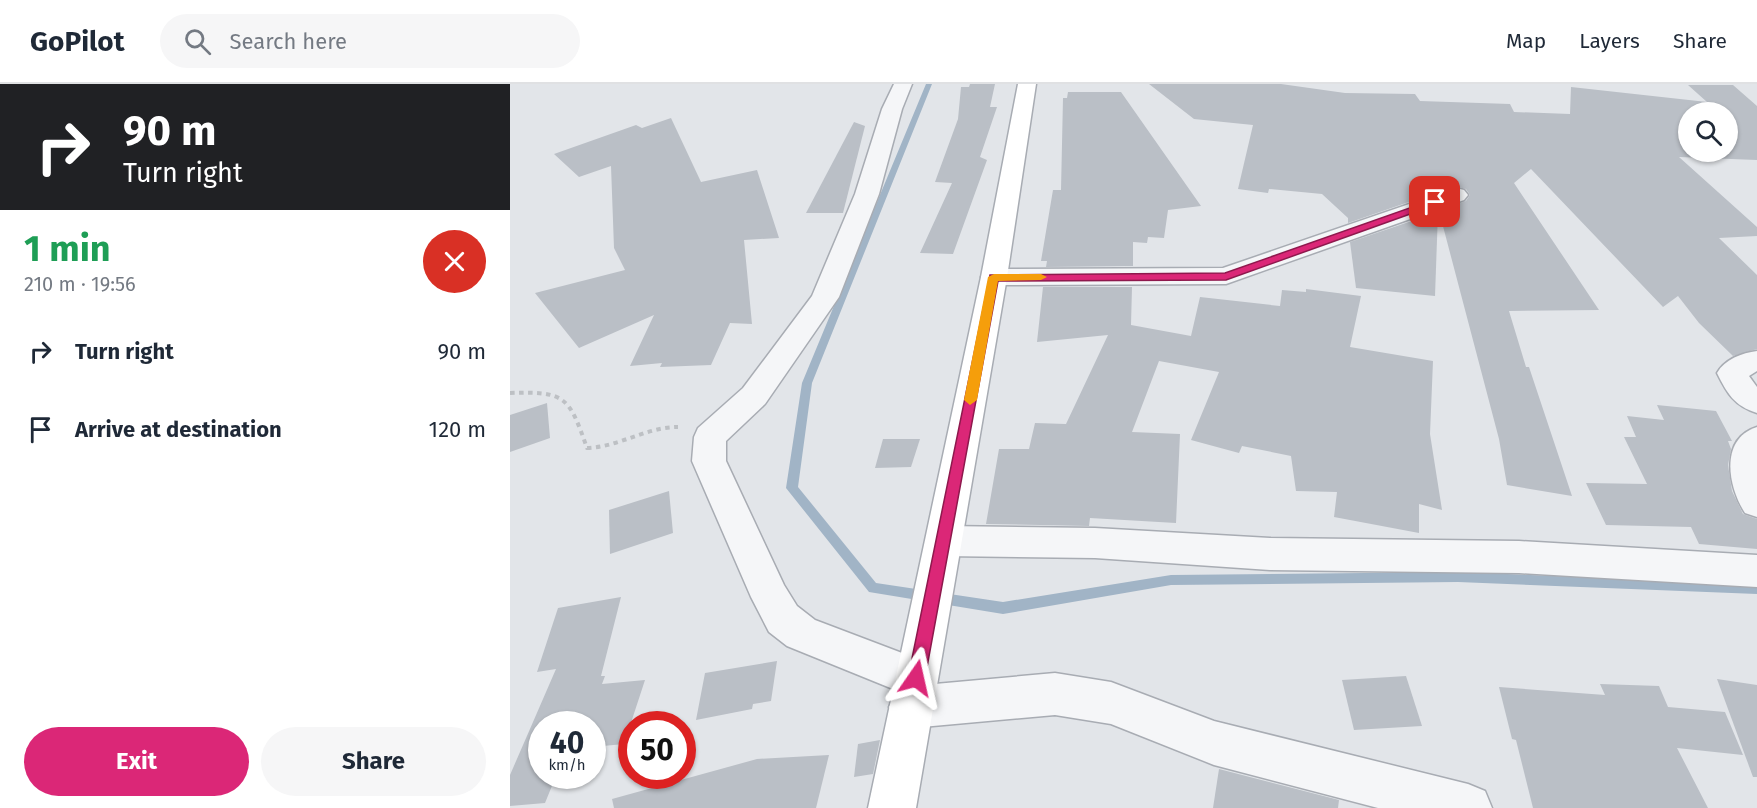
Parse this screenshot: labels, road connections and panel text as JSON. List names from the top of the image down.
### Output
{
  "page": {
    "header": "GoPilot",
    "search": "Search here",
    "nav": ["Map", "Layers", "Share"],
    "turn": ["90 m", "Turn right"],
    "heading": ["1 min", "210 m · 19:56"],
    "list": [
      {
        "name": "Turn right",
        "value": "90 m"
      },
      {
        "name": "Arrive at destination",
        "value": "120 m"
      }
    ],
    "speed": "40 km/h",
    "limit": "50",
    "buttons": ["Exit", "Share"]
  }
}
